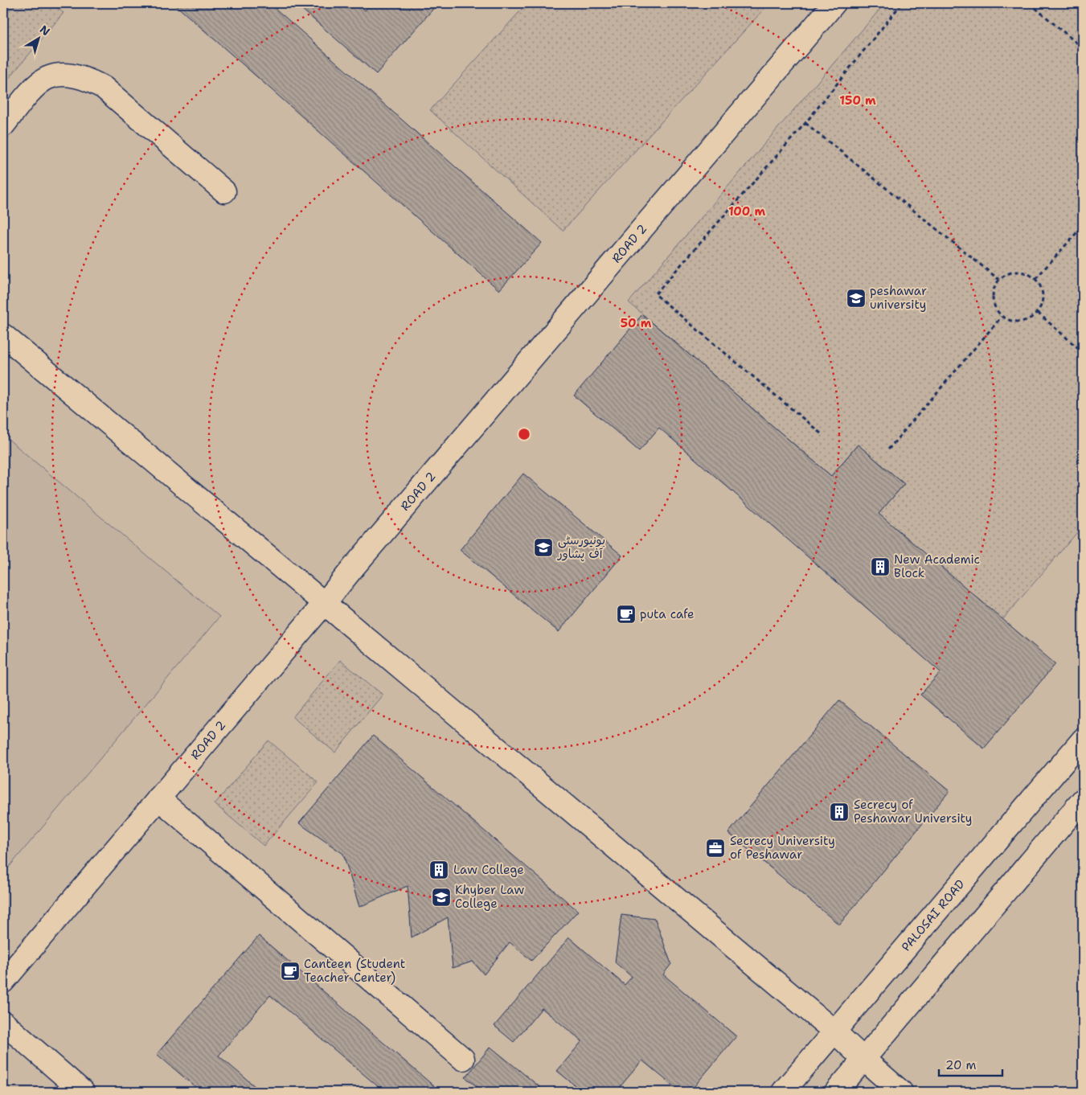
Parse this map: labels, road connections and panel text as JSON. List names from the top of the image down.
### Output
{
  "streets": {
    "street": ["ROAD 2", "PALOSAI ROAD"]
  },
  "places": {
    "school or university": ["peshawar university", "یونیورسٹی آف پشاور", "Khyber Law College"],
    "building": ["New Academic Block", "Secrecy of Peshawar University", "Law College"],
    "cafe": ["puta cafe", "Canteen (Student Teacher Center)"],
    "office": ["Secrecy University of Peshawar"]
  },
  "scale_bar": "20 m",
  "north": "top right",
  "rings": ["150 m", "100 m", "50 m"]
}
